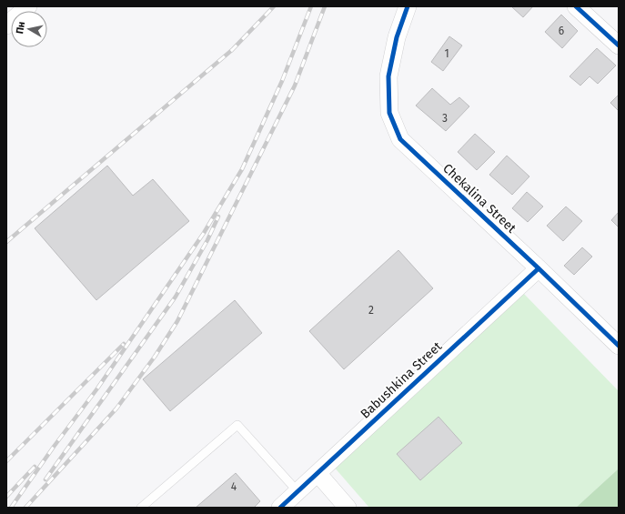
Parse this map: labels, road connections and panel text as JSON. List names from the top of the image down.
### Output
{
  "streets": {
    "street": ["Chekalina Street", "Babushkina Street"]
  },
  "crossings": [
    ["Chekalina Street", "Babushkina Street"]
  ],
  "house_numbers": [
    "6",
    "1",
    "3",
    "2",
    "4"
  ],
  "north": "left"
}
